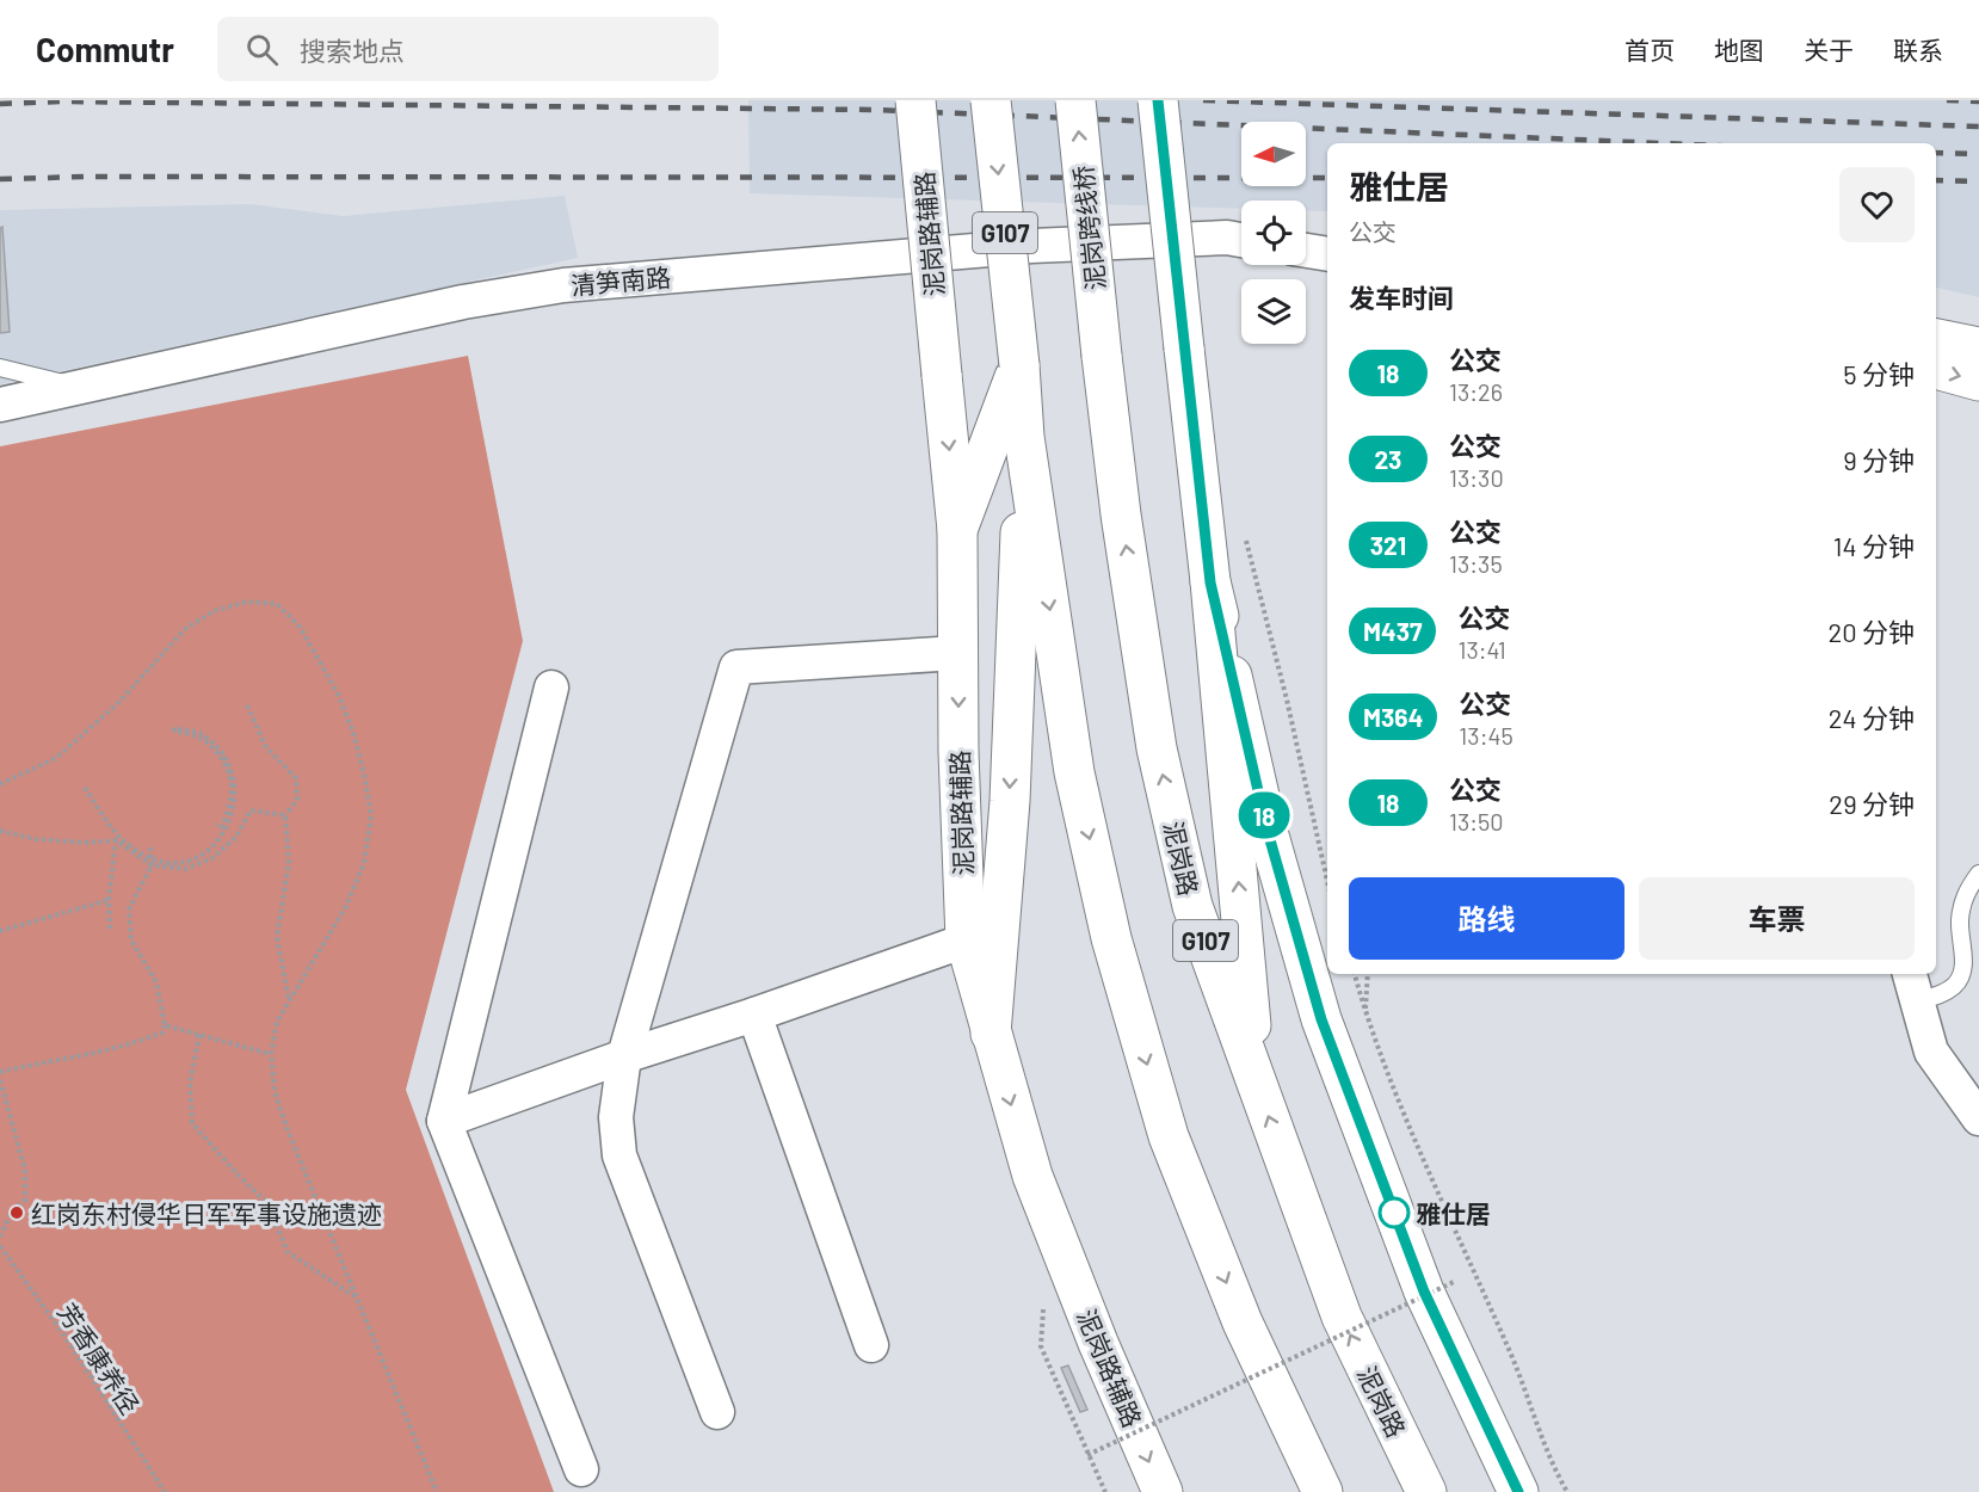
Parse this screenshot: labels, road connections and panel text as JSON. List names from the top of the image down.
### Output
{
  "streets": {
    "main road": [
      "泥岗跨线桥",
      "G107",
      "泥岗路辅路",
      "泥岗路"
    ],
    "street": ["清笋南路"],
    "path": ["芳香康养径"]
  },
  "crossings": [
    ["泥岗跨线桥", "泥岗路"]
  ],
  "places": ["红岗东村侵华日军军事设施遗迹", "雅仕居"],
  "lines": ["bus line 18"],
  "north": "left",
  "page": {
    "header": "Commutr",
    "search": "搜索地点",
    "nav": [
      "首页",
      "地图",
      "关于",
      "联系"
    ],
    "on_map": "18",
    "heading": [
      ["雅仕居", "公交"],
      "发车时间"
    ],
    "list": [
      {
        "mark": "18",
        "name": "公交",
        "note": "13:26",
        "value": "5 分钟"
      },
      {
        "mark": "23",
        "name": "公交",
        "note": "13:30",
        "value": "9 分钟"
      },
      {
        "mark": "321",
        "name": "公交",
        "note": "13:35",
        "value": "14 分钟"
      },
      {
        "mark": "M437",
        "name": "公交",
        "note": "13:41",
        "value": "20 分钟"
      },
      {
        "mark": "M364",
        "name": "公交",
        "note": "13:45",
        "value": "24 分钟"
      },
      {
        "mark": "18",
        "name": "公交",
        "note": "13:50",
        "value": "29 分钟"
      }
    ],
    "buttons": ["路线", "车票"]
  }
}
